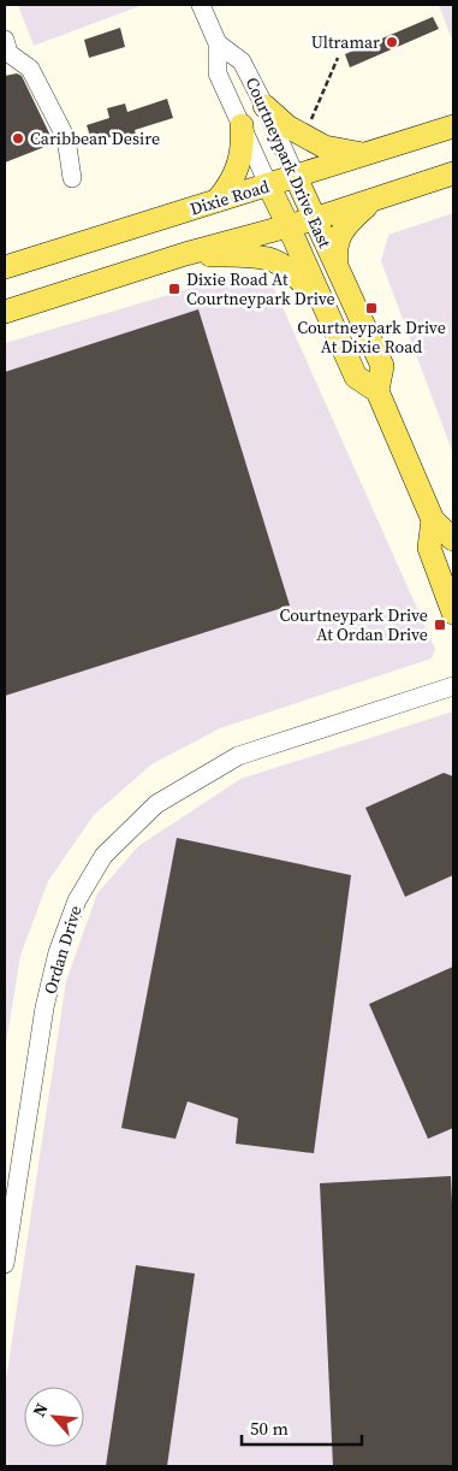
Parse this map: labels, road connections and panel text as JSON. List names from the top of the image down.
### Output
{
  "streets": {
    "main road": ["Courtneypark Drive East", "Dixie Road"],
    "street": ["Ordan Drive"]
  },
  "crossings": [
    ["Courtneypark Drive East", "Dixie Road"]
  ],
  "places": {
    "other": ["Ultramar", "Caribbean Desire"],
    "transit": ["Dixie Road At Courtneypark Drive", "Courtneypark Drive At Dixie Road", "Courtneypark Drive At Ordan Drive"]
  },
  "scale_bar": "50 m",
  "north": "top left"
}
